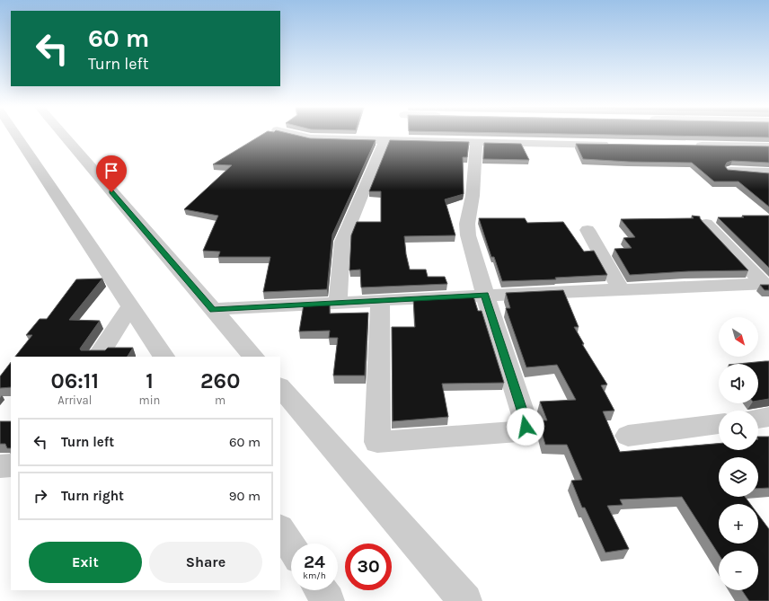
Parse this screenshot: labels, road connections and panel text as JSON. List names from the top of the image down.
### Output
{
  "north": "bottom right",
  "page": {
    "turn": ["60 m", "Turn left"],
    "map_buttons": ["+", "−"],
    "eta": [
      "06:11",
      "Arrival",
      "1",
      "min",
      "260",
      "m"
    ],
    "list": [
      {
        "name": "Turn left",
        "value": "60 m"
      },
      {
        "name": "Turn right",
        "value": "90 m"
      }
    ],
    "buttons": ["Exit", "Share"],
    "speed": "24 km/h",
    "limit": "30"
  }
}
